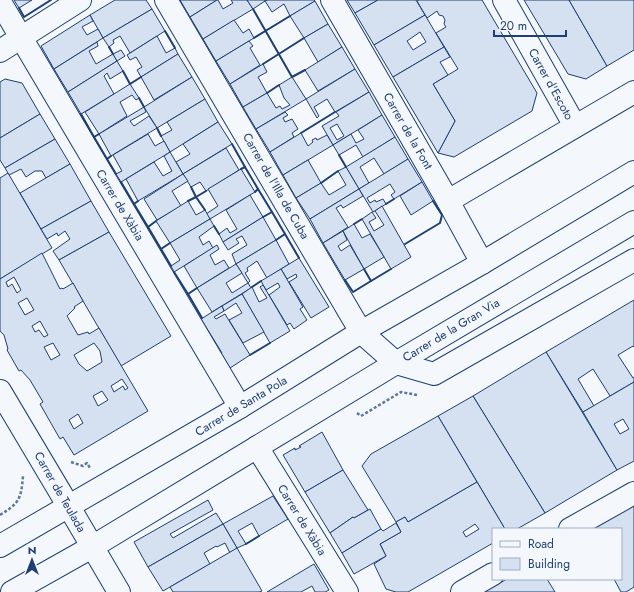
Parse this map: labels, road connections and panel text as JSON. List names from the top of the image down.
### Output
{
  "streets": {
    "street": [
      "Carrer d'Escoto",
      "Carrer de la Font",
      "Carrer de l'Illa de Cuba",
      "Carrer de Xàbia",
      "Carrer de la Gran Via",
      "Carrer de Santa Pola",
      "Carrer de Teulada"
    ]
  },
  "crossings": [
    ["Carrer de la Font", "Carrer de Santa Pola"],
    ["Carrer de l'Illa de Cuba", "Carrer de la Gran Via"],
    ["Carrer de l'Illa de Cuba", "Carrer de Santa Pola"],
    ["Carrer de Xàbia", "Carrer de Santa Pola"],
    ["Carrer de Santa Pola", "Carrer de Teulada"]
  ],
  "legend": ["Road", "Building"],
  "scale_bar": "20 m",
  "north": "top"
}
